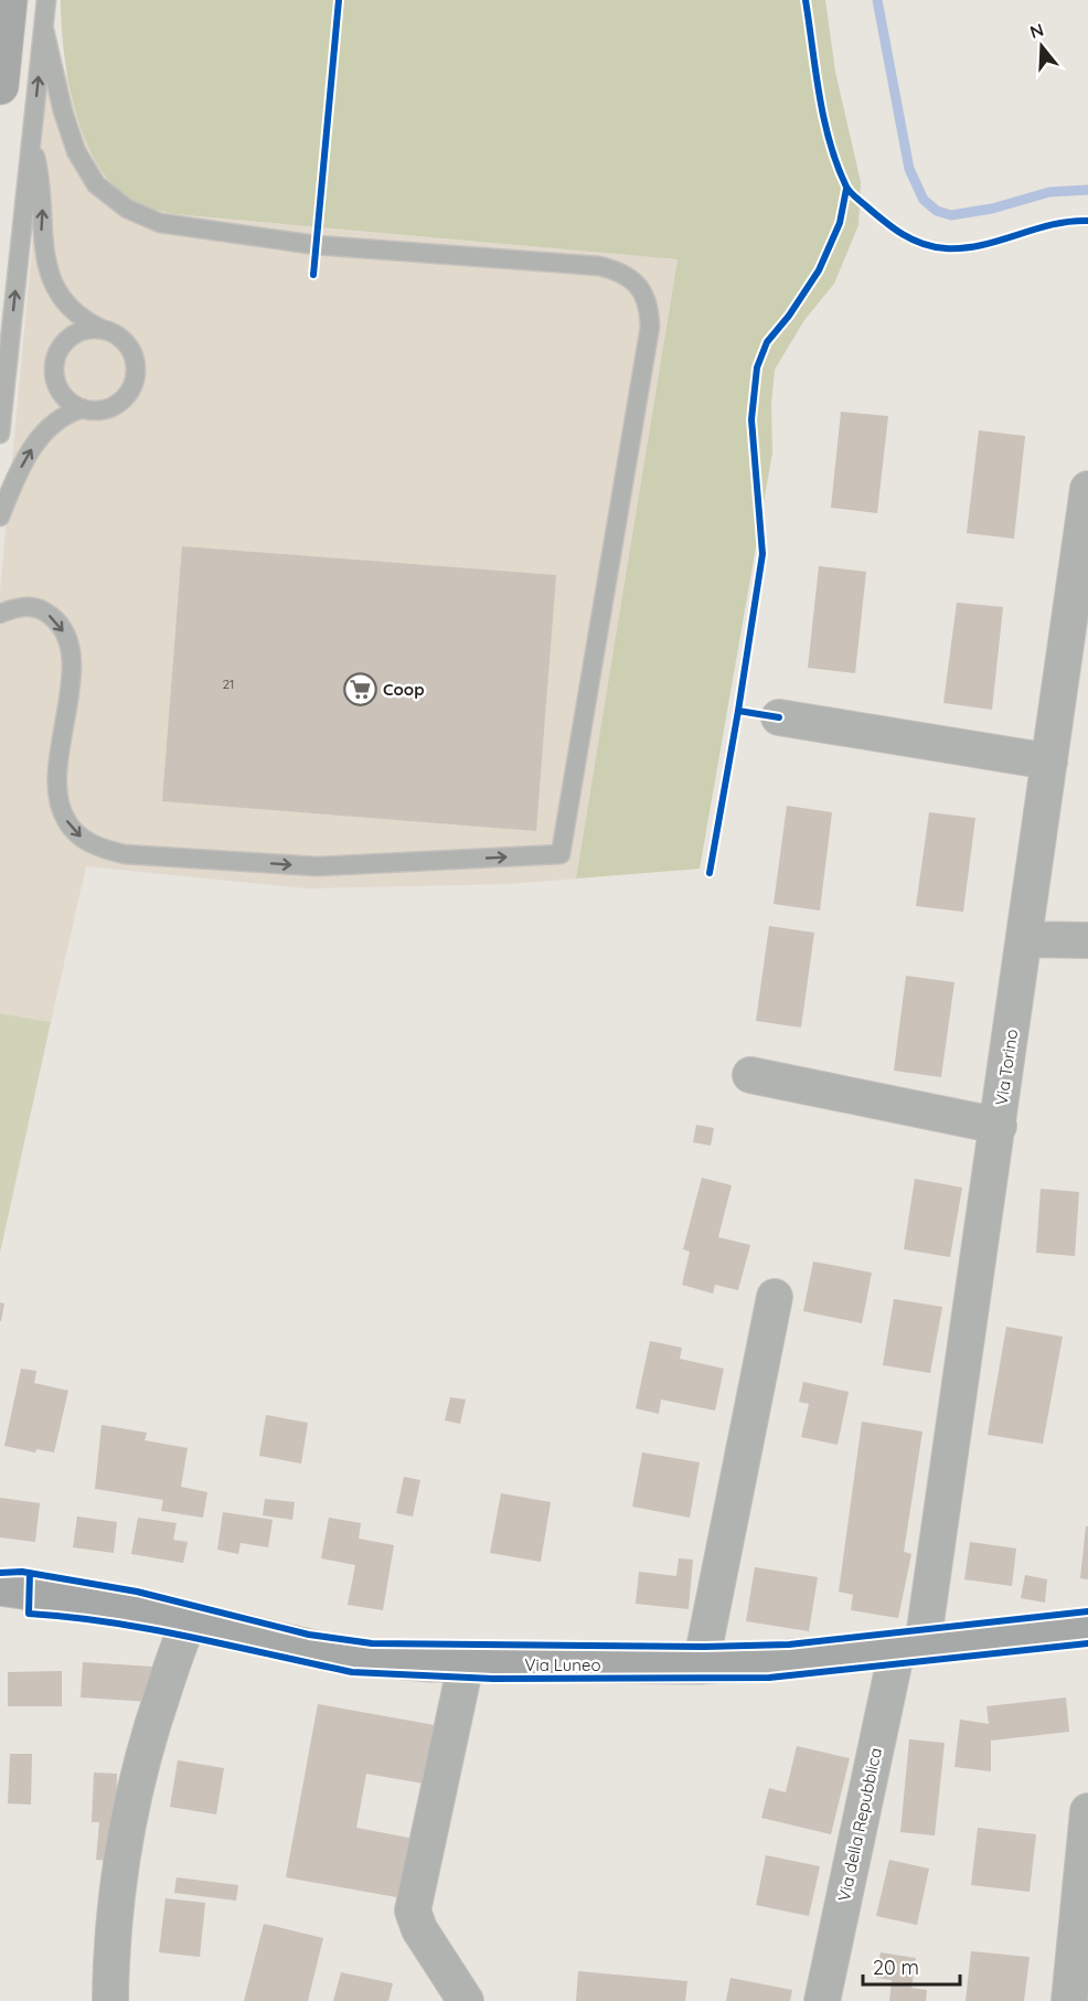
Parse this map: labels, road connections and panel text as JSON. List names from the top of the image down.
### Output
{
  "streets": {
    "street": ["Via Torino", "Via Luneo", "Via della Repubblica"]
  },
  "crossings": [
    ["Via Torino", "Via Luneo"],
    ["Via Torino", "Via della Repubblica"],
    ["Via Luneo", "Via della Repubblica"]
  ],
  "places": {
    "supermarket": ["Coop"]
  },
  "house_numbers": ["21"],
  "scale_bar": "20 m",
  "north": "top"
}
